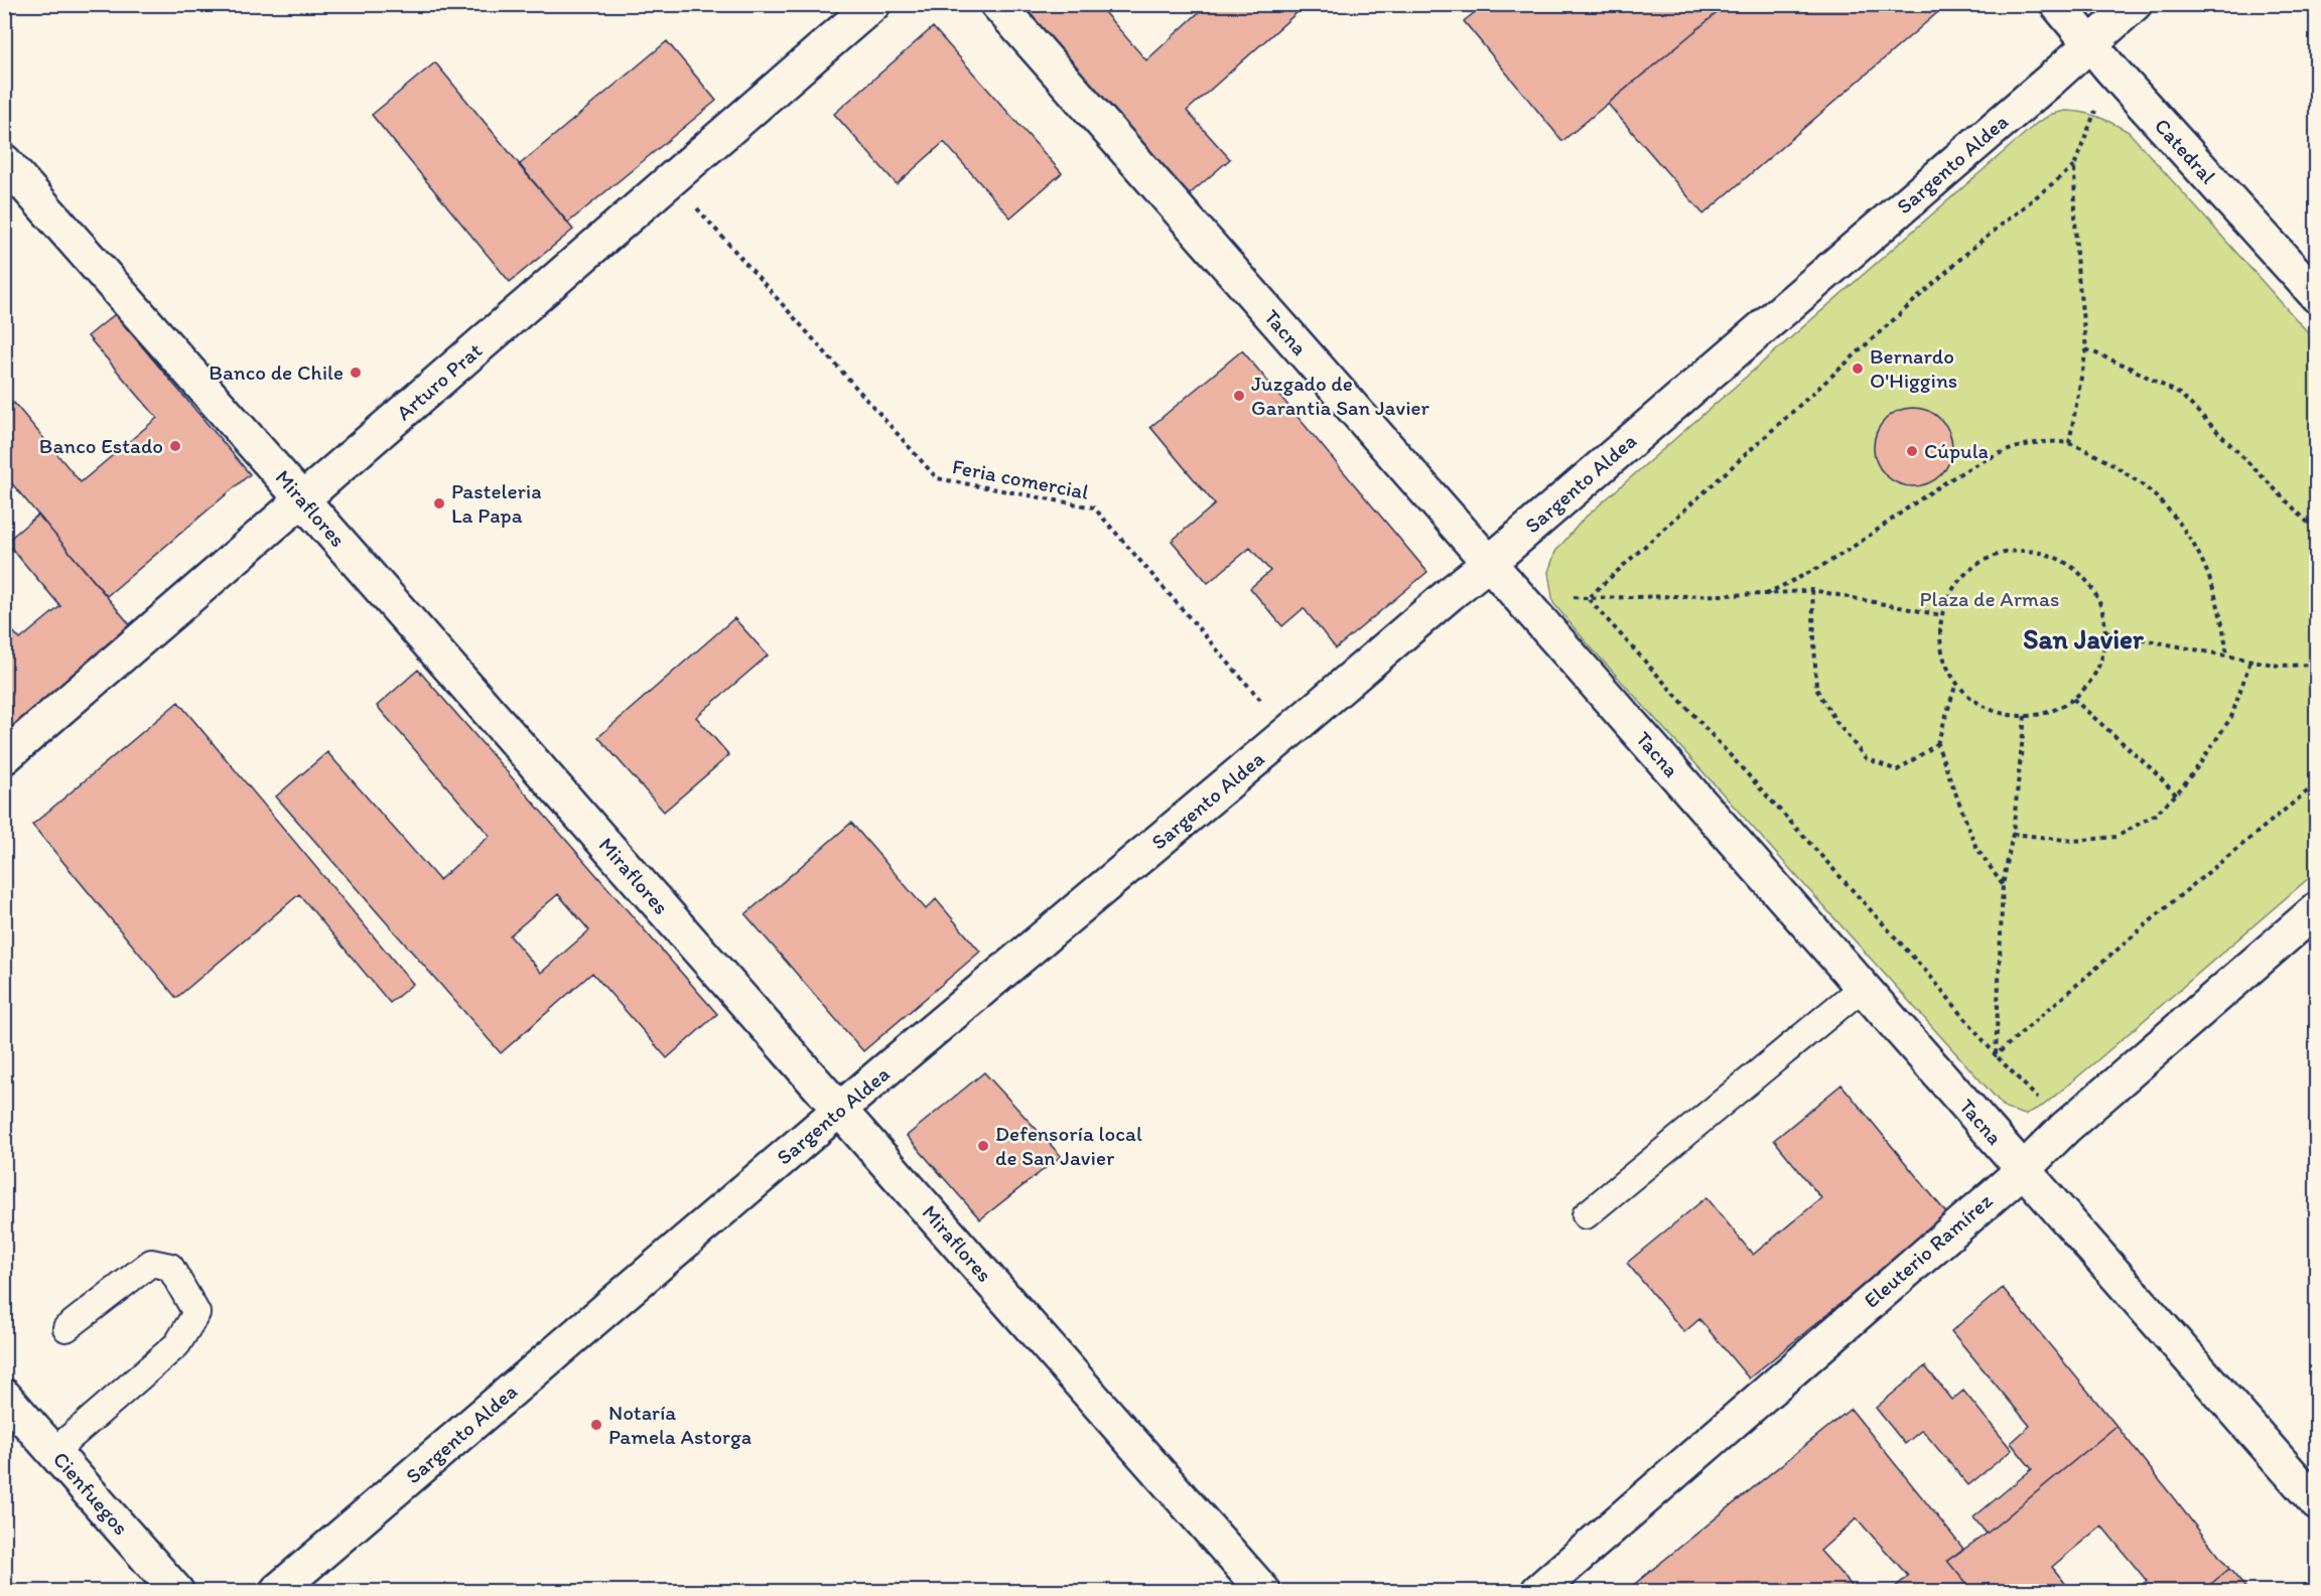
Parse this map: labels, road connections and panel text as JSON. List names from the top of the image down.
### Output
{
  "streets": {
    "street": [
      "Catedral",
      "Sargento Aldea",
      "Tacna",
      "Arturo Prat",
      "Miraflores",
      "Eleuterio Ramírez",
      "Cienfuegos"
    ],
    "path": ["Feria comercial"]
  },
  "crossings": [
    ["Catedral", "Sargento Aldea"],
    ["Sargento Aldea", "Tacna"],
    ["Sargento Aldea", "Feria comercial"],
    ["Sargento Aldea", "Miraflores"],
    ["Tacna", "Eleuterio Ramírez"],
    ["Arturo Prat", "Feria comercial"],
    ["Arturo Prat", "Miraflores"]
  ],
  "districts": ["San Javier"],
  "parks": ["Plaza de Armas"],
  "places": [
    "Bernardo O'Higgins",
    "Banco de Chile",
    "Juzgado de Garantia San Javier",
    "Banco Estado",
    "Cúpula",
    "Pasteleria La Papa",
    "Defensoría local de San Javier",
    "Notaría Pamela Astorga"
  ]
}
